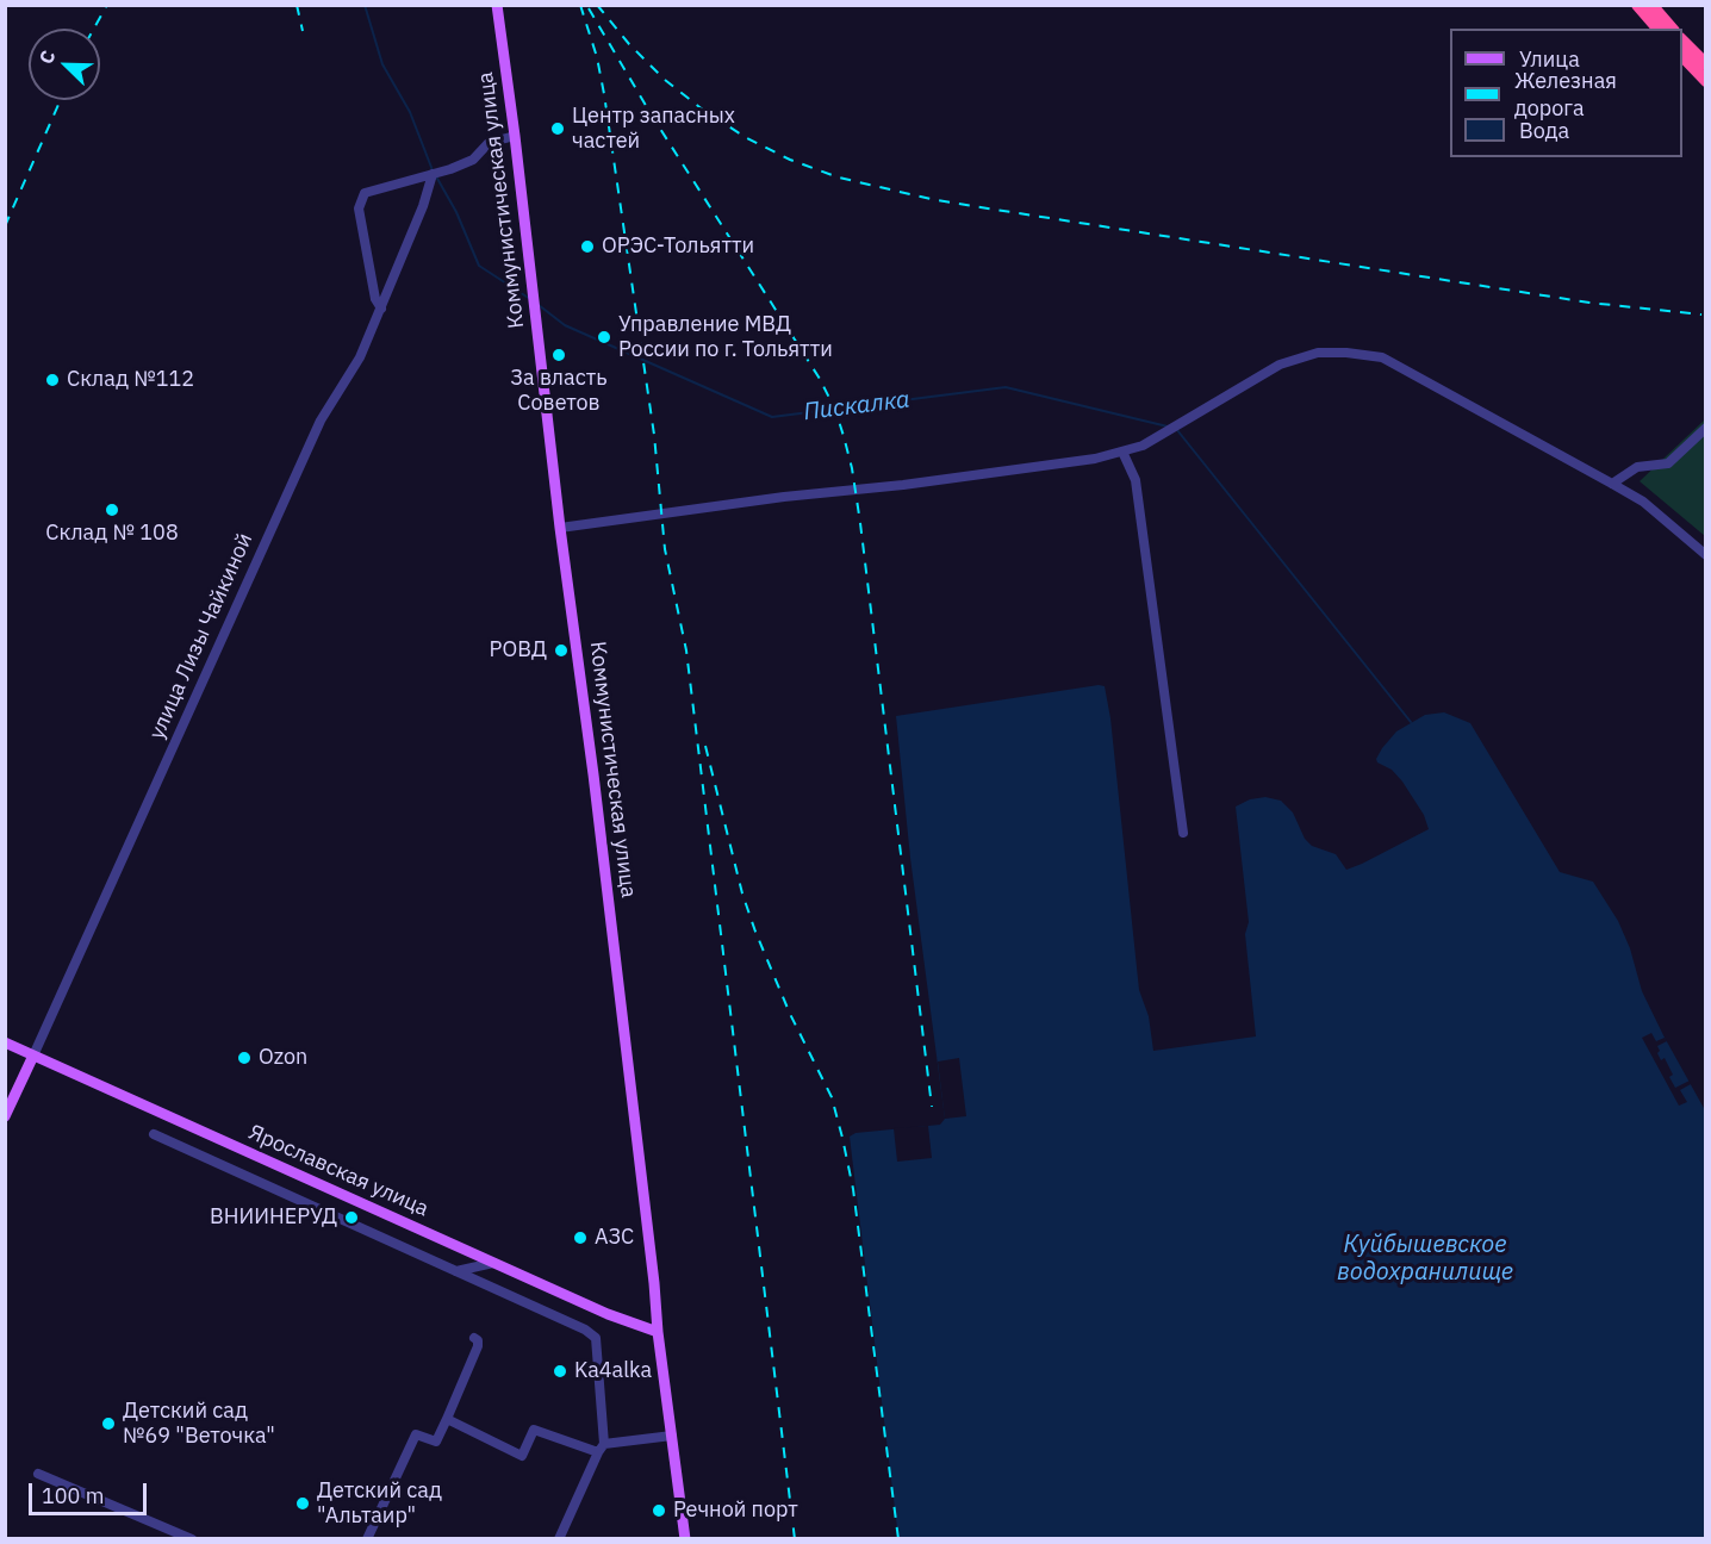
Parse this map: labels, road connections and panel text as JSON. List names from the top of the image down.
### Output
{
  "streets": {
    "main road": ["Коммунистическая улица", "улица Лизы Чайкиной", "Ярославская улица"]
  },
  "crossings": [
    ["Коммунистическая улица", "Ярославская улица"],
    ["улица Лизы Чайкиной", "Ярославская улица"]
  ],
  "water": ["Пискалка", "Куйбышевское водохранилище"],
  "places": [
    "Центр запасных частей",
    "ОРЭС-Тольятти",
    "Управление МВД России по г. Тольятти",
    "За власть Советов",
    "Склад №112",
    "Склад № 108",
    "РОВД",
    "Ozon",
    "ВНИИНЕРУД",
    "АЗС",
    "Ka4alka",
    "Детский сад №69 \"Веточка\"",
    "Детский сад \"Альтаир\"",
    "Речной порт"
  ],
  "legend": ["Улица", "Железная дорога", "Вода"],
  "scale_bar": "100 m",
  "north": "top left"
}
